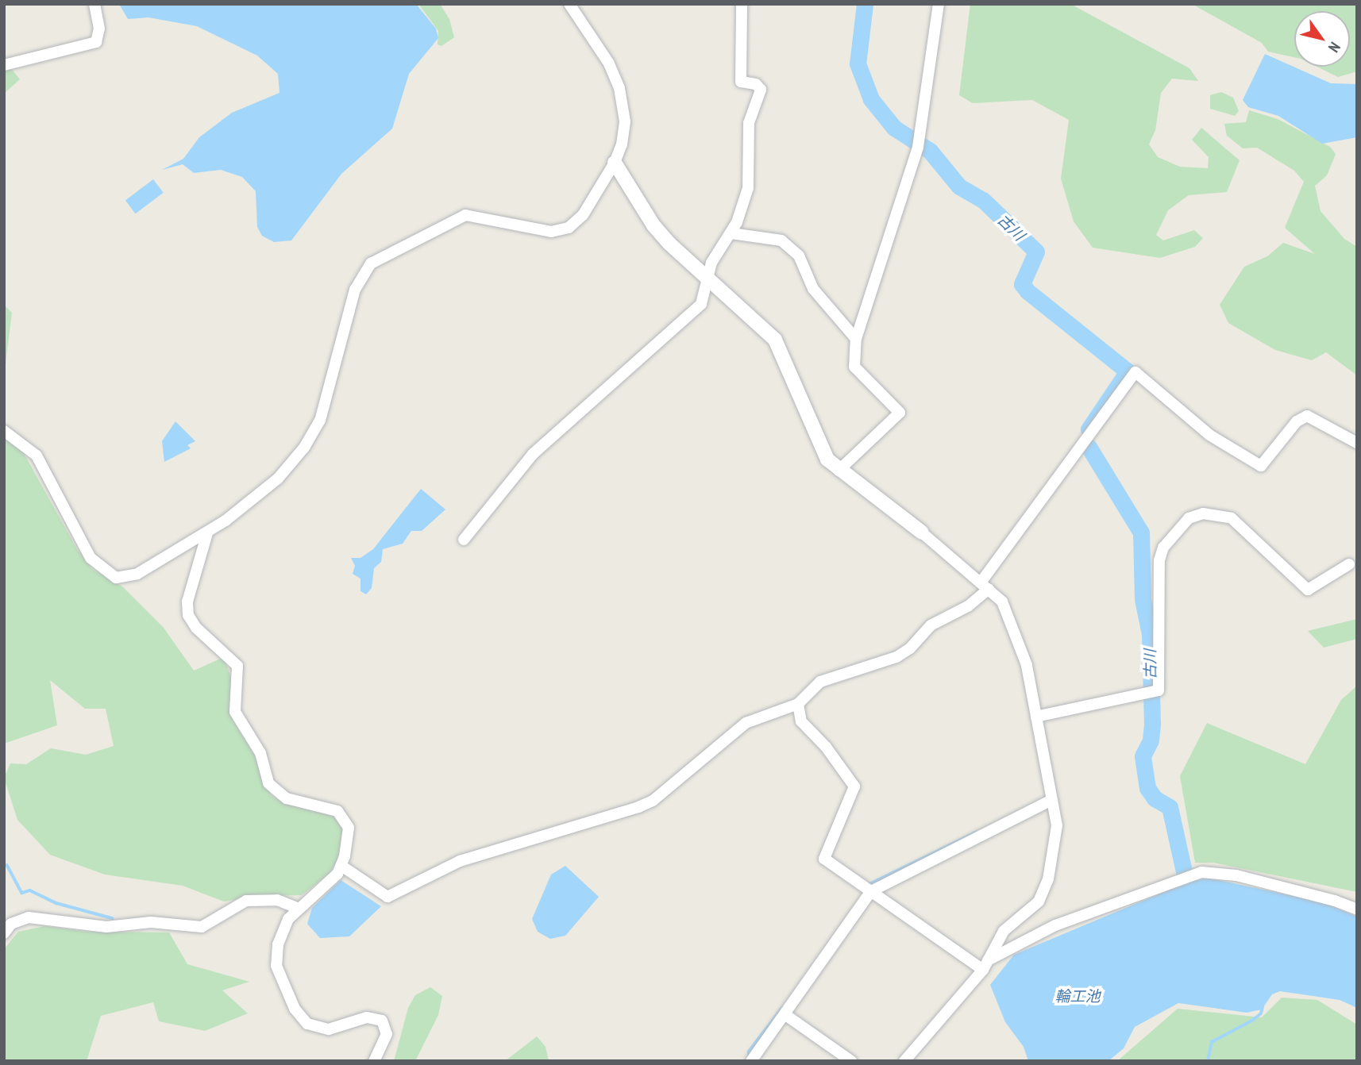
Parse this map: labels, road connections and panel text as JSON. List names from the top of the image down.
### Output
{
  "water": ["古川", "輪工池"],
  "north": "bottom right"
}
